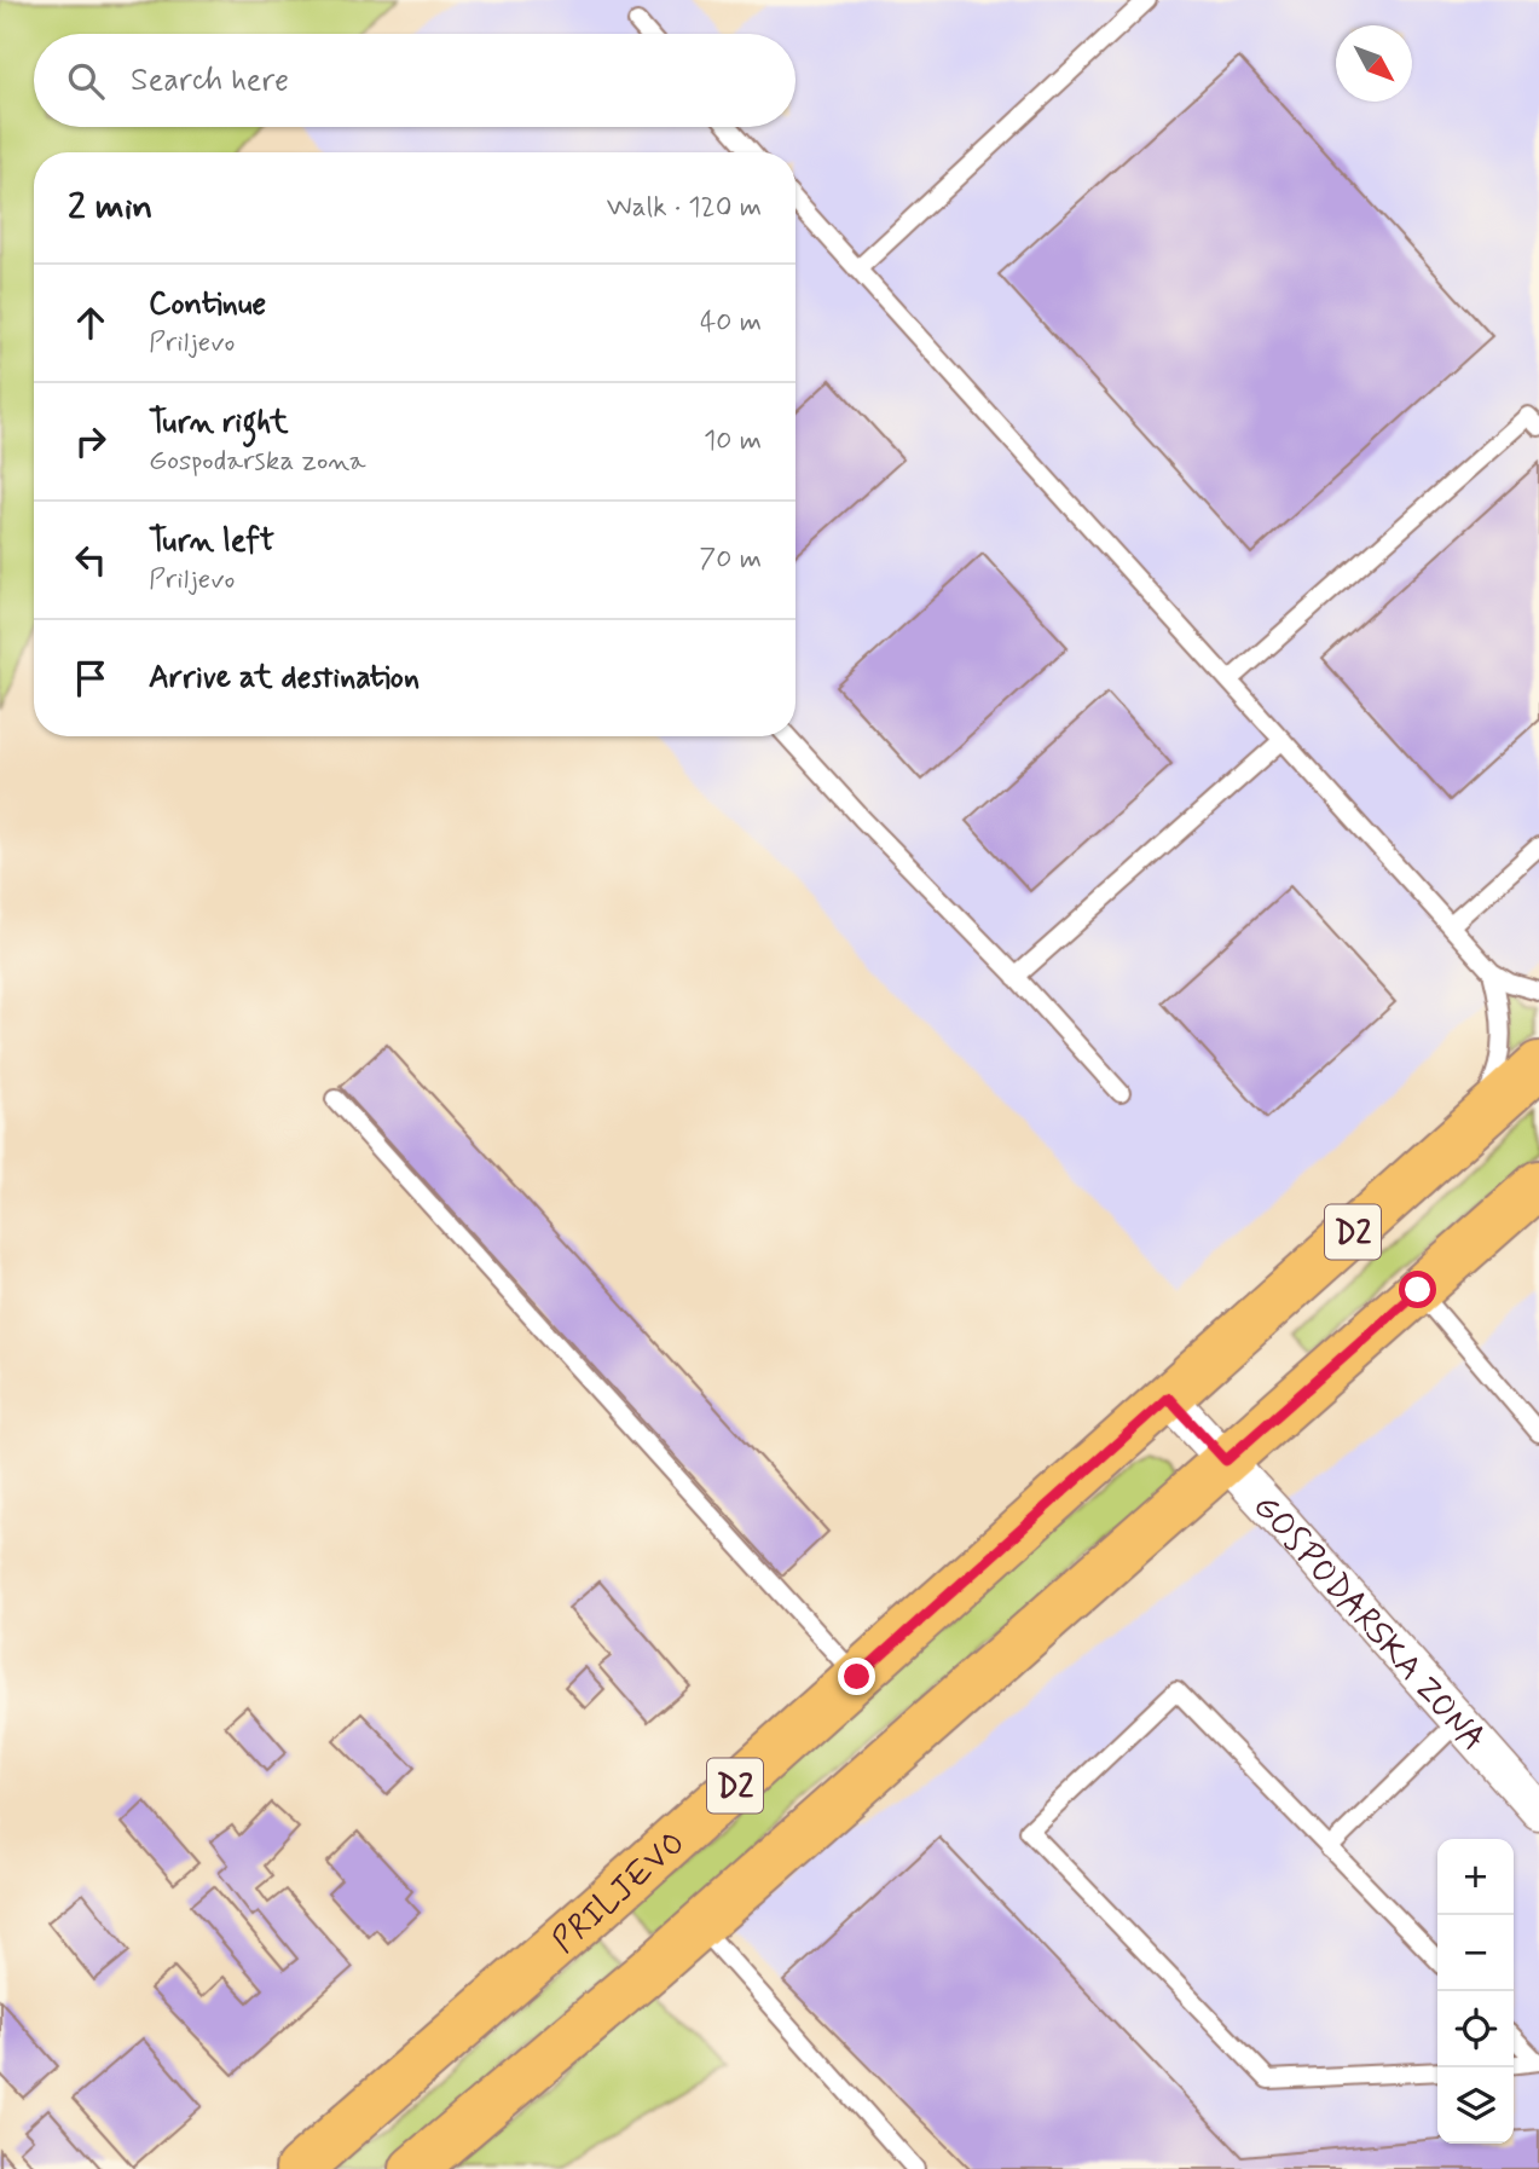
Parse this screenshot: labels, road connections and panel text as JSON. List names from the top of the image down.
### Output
{
  "streets": {
    "main road": ["D2", "PRILJEVO"],
    "street": ["GOSPODARSKA ZONA"]
  },
  "crossings": [
    ["D2", "GOSPODARSKA ZONA"],
    ["GOSPODARSKA ZONA", "PRILJEVO"]
  ],
  "north": "bottom right",
  "page": {
    "search": "Search here",
    "heading": ["2 min", "Walk · 120 m"],
    "list": [
      ["Continue", "Priljevo", "40 m"],
      ["Turn right", "Gospodarska zona", "10 m"],
      ["Turn left", "Priljevo", "70 m"],
      "Arrive at destination"
    ],
    "map_buttons": ["+", "−"]
  }
}
